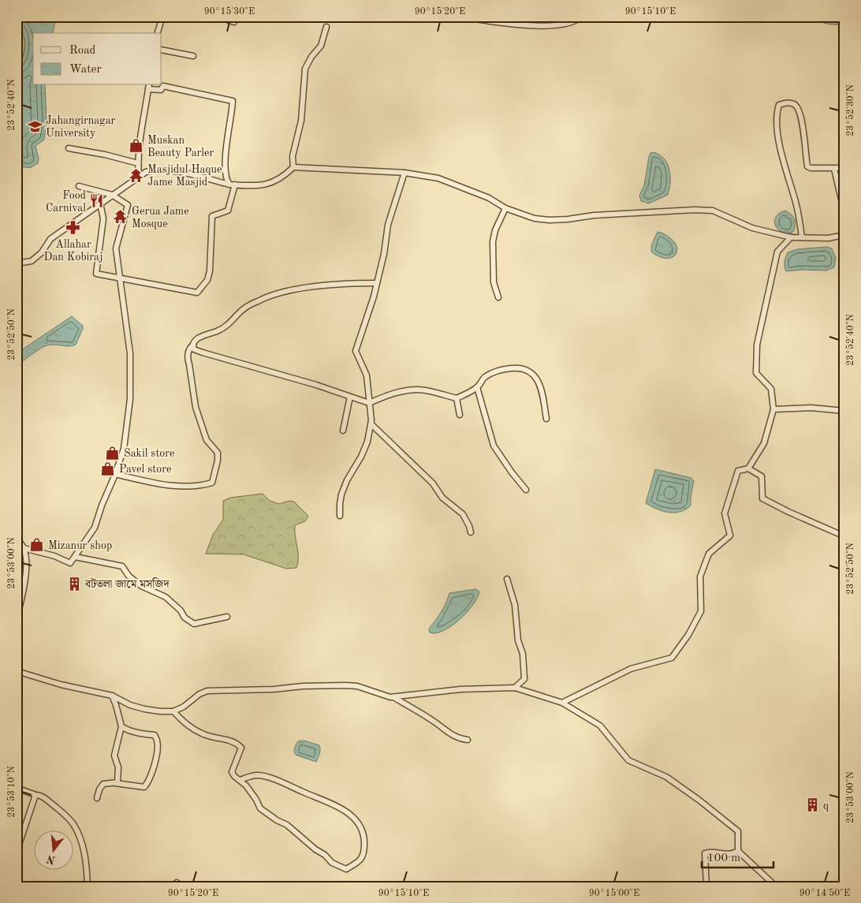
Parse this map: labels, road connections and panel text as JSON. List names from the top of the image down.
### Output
{
  "places": {
    "school or university": ["Jahangirnagar University"],
    "shop": [
      "Muskan Beauty Parler",
      "Sakil store",
      "Pavel store",
      "Mizanur shop"
    ],
    "temple": ["Masjidul Haque Jame Masjid", "Gerua Jame Mosque"],
    "restaurant": ["Food Carnival"],
    "pharmacy": ["Allahar Dan Kobiraj"],
    "building": ["বটতলা জামে মসজিদ", "q"]
  },
  "legend": ["Road", "Water"],
  "scale_bar": "100 m",
  "north": "bottom",
  "coordinates": [
    "90°15'30\"E",
    "90°15'20\"E",
    "90°15'10\"E",
    "23°52'40\"N",
    "23°52'30\"N",
    "23°52'50\"N",
    "23°53'00\"N",
    "23°53'10\"N",
    "90°15'00\"E",
    "90°14'50\"E"
  ]
}
